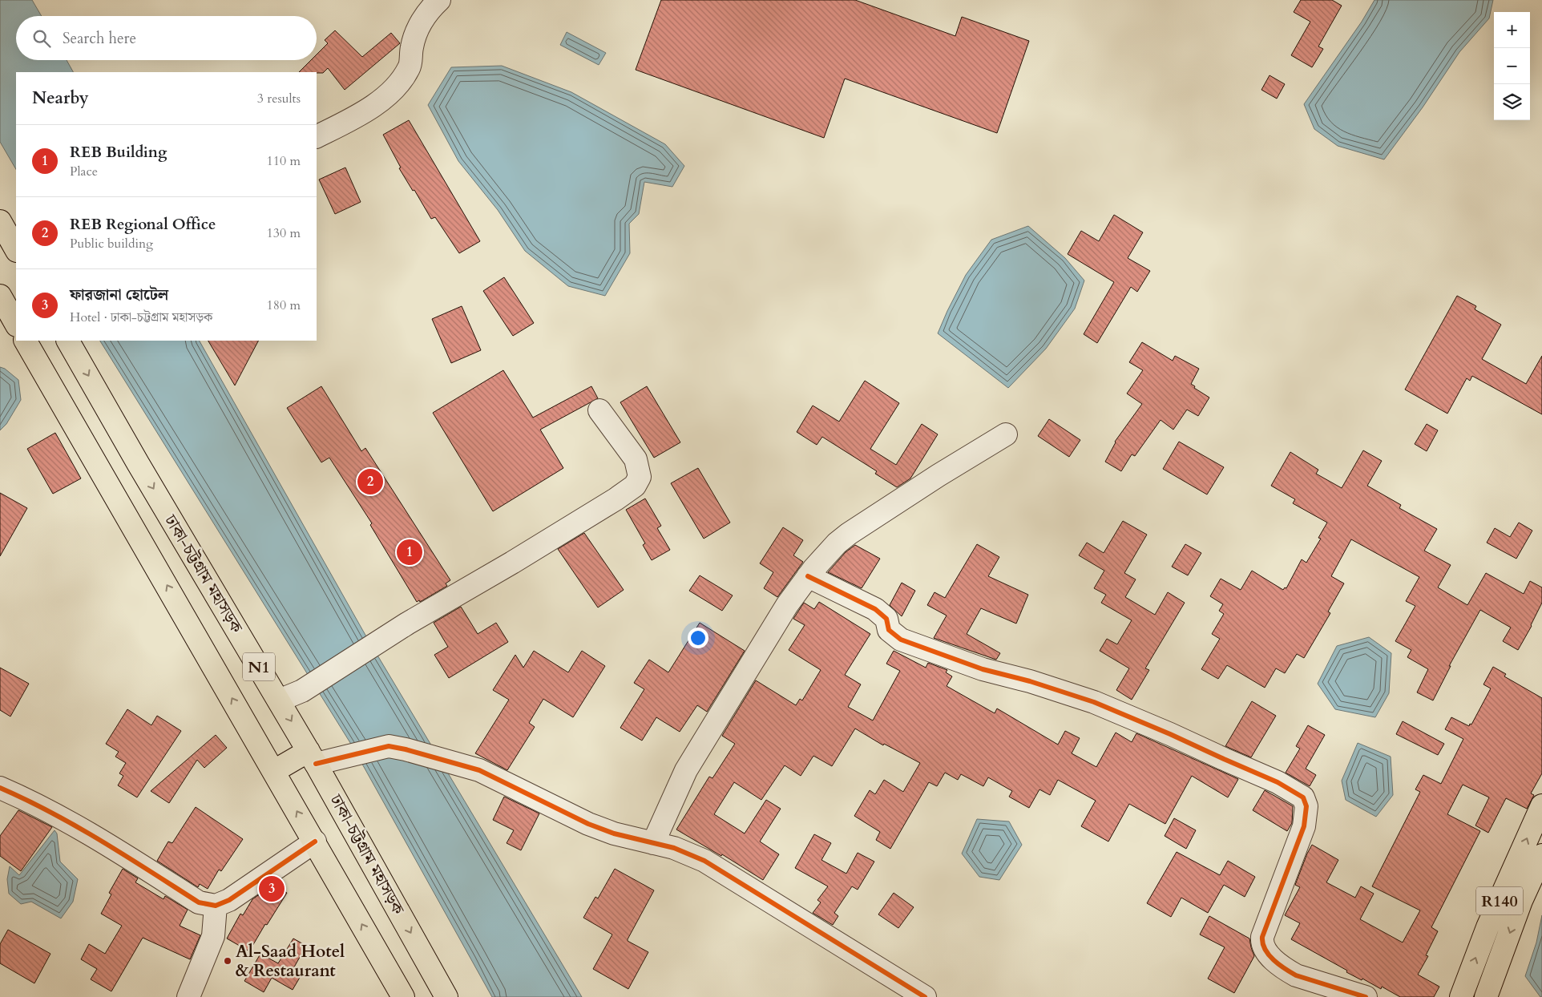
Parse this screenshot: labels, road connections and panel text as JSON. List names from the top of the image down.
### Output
{
  "streets": {
    "main road": ["ঢাকা-চট্টগ্রাম মহাসড়ক", "N1", "R140"]
  },
  "places": ["Al-Saad Hotel & Restaurant"],
  "page": {
    "map_buttons": ["+", "−"],
    "search": "Search here",
    "heading": ["Nearby", "3 results"],
    "list": [
      {
        "mark": "1",
        "name": "REB Building",
        "note": "Place",
        "value": "110 m"
      },
      {
        "mark": "2",
        "name": "REB Regional Office",
        "note": "Public building",
        "value": "130 m"
      },
      {
        "mark": "3",
        "name": "ফারজানা হোটেল",
        "note": "Hotel · ঢাকা-চট্টগ্রাম মহাসড়ক",
        "value": "180 m"
      }
    ],
    "pins": ["2", "1", "3"]
  }
}
